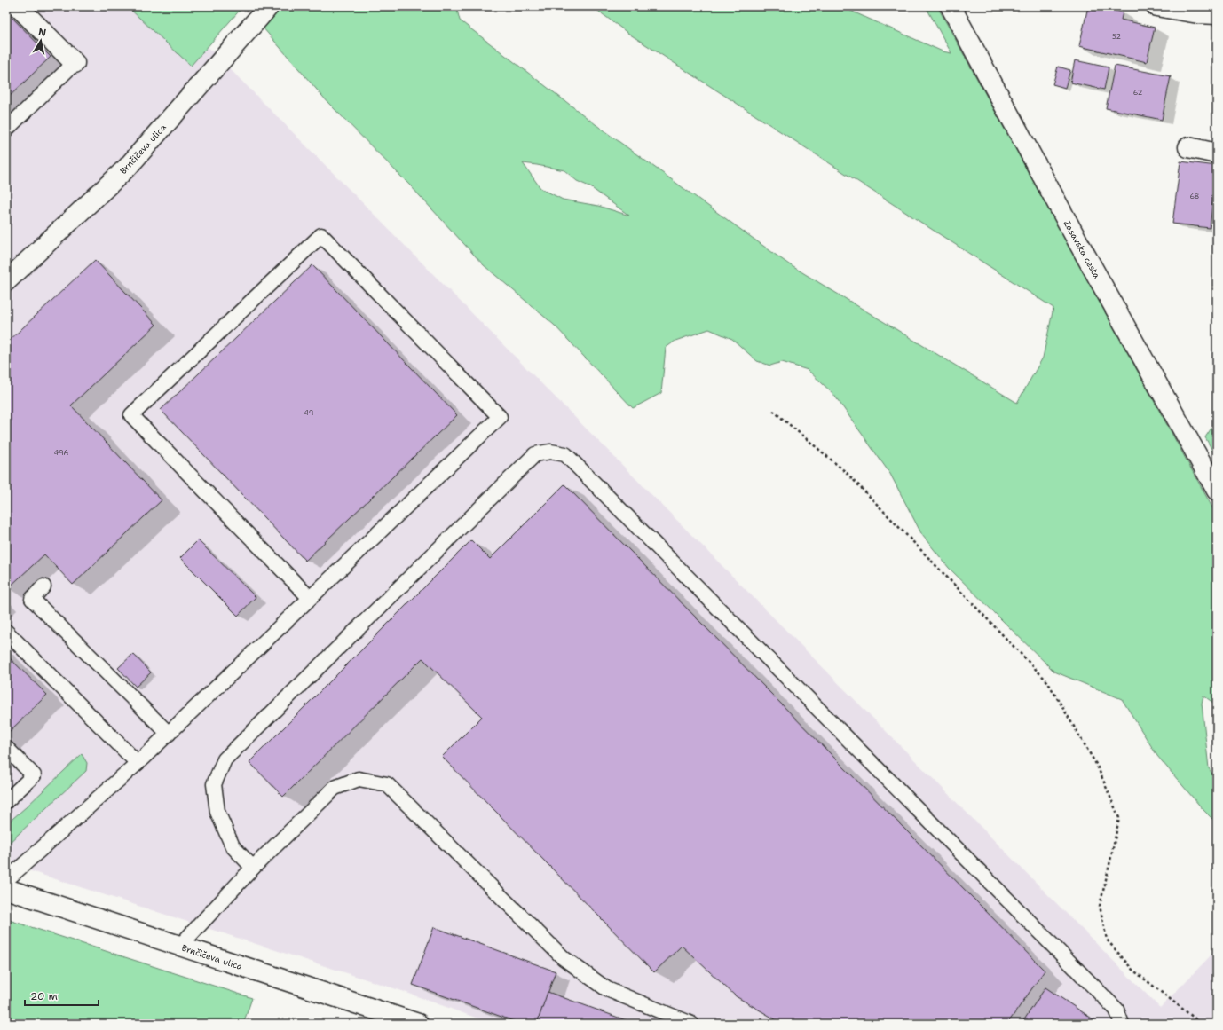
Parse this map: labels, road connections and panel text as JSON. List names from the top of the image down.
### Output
{
  "streets": {
    "street": ["Brnčičeva ulica", "Zasavska cesta"]
  },
  "house_numbers": [
    "52",
    "62",
    "68",
    "49",
    "49A"
  ],
  "scale_bar": "20 m",
  "north": "top"
}
